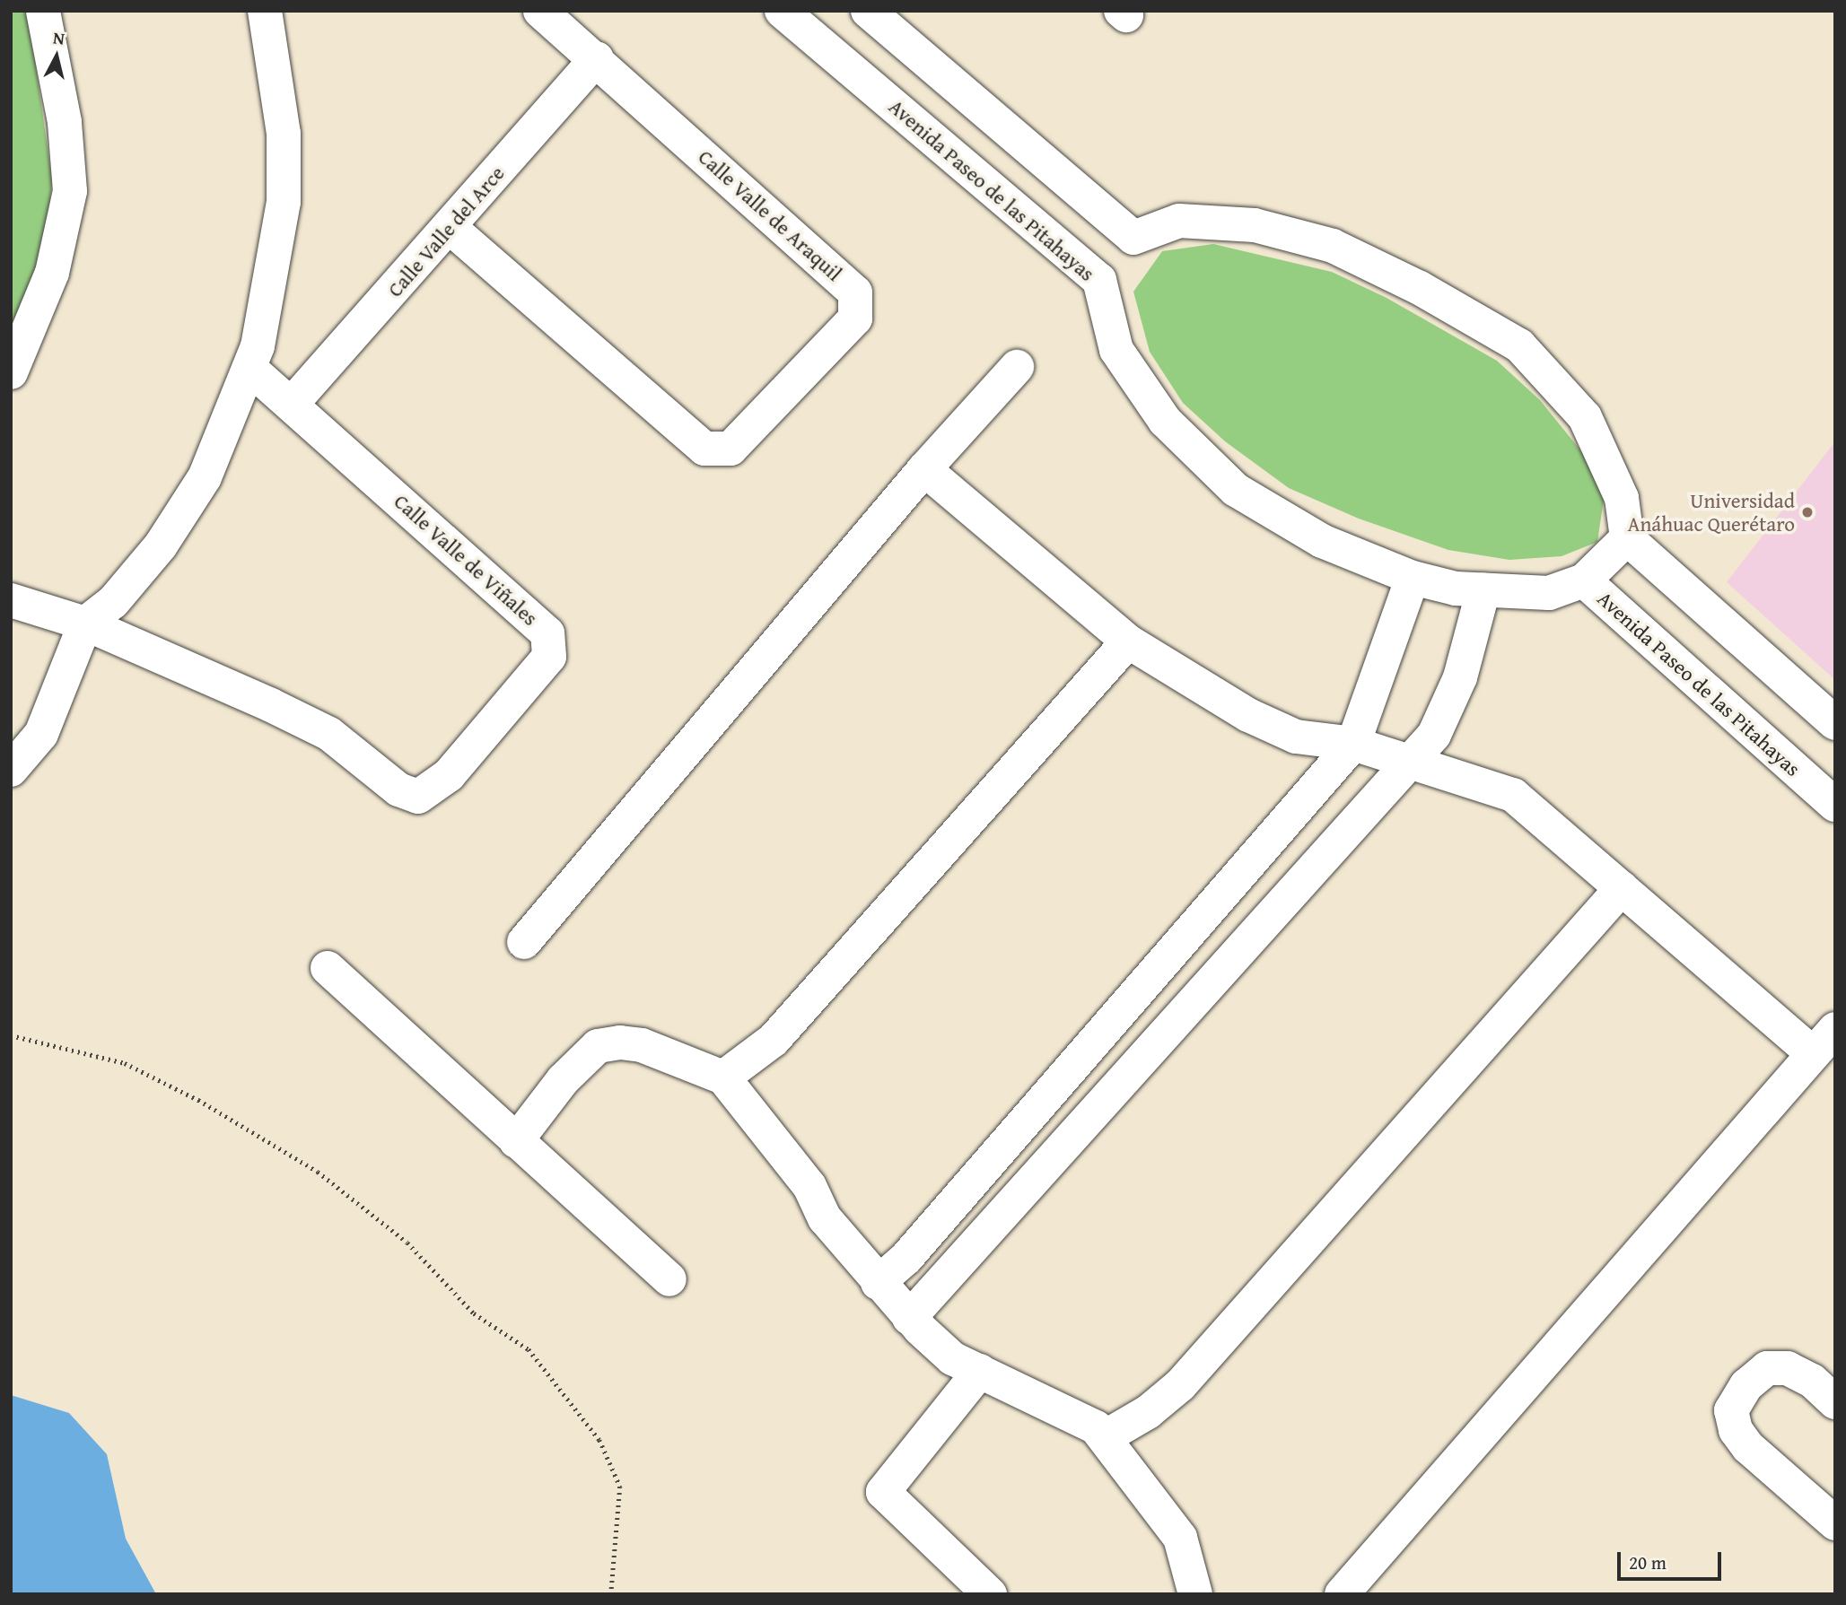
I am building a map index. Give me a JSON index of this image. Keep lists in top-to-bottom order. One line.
{"streets":{"street":["Avenida Paseo de las Pitahayas","Calle Valle de Araquil","Calle Valle del Arce","Calle Valle de Viñales"]},"crossings":[["Calle Valle de Araquil","Calle Valle del Arce"],["Calle Valle del Arce","Calle Valle de Viñales"]],"places":["Universidad Anáhuac Querétaro"],"scale_bar":"20 m","north":"top"}
